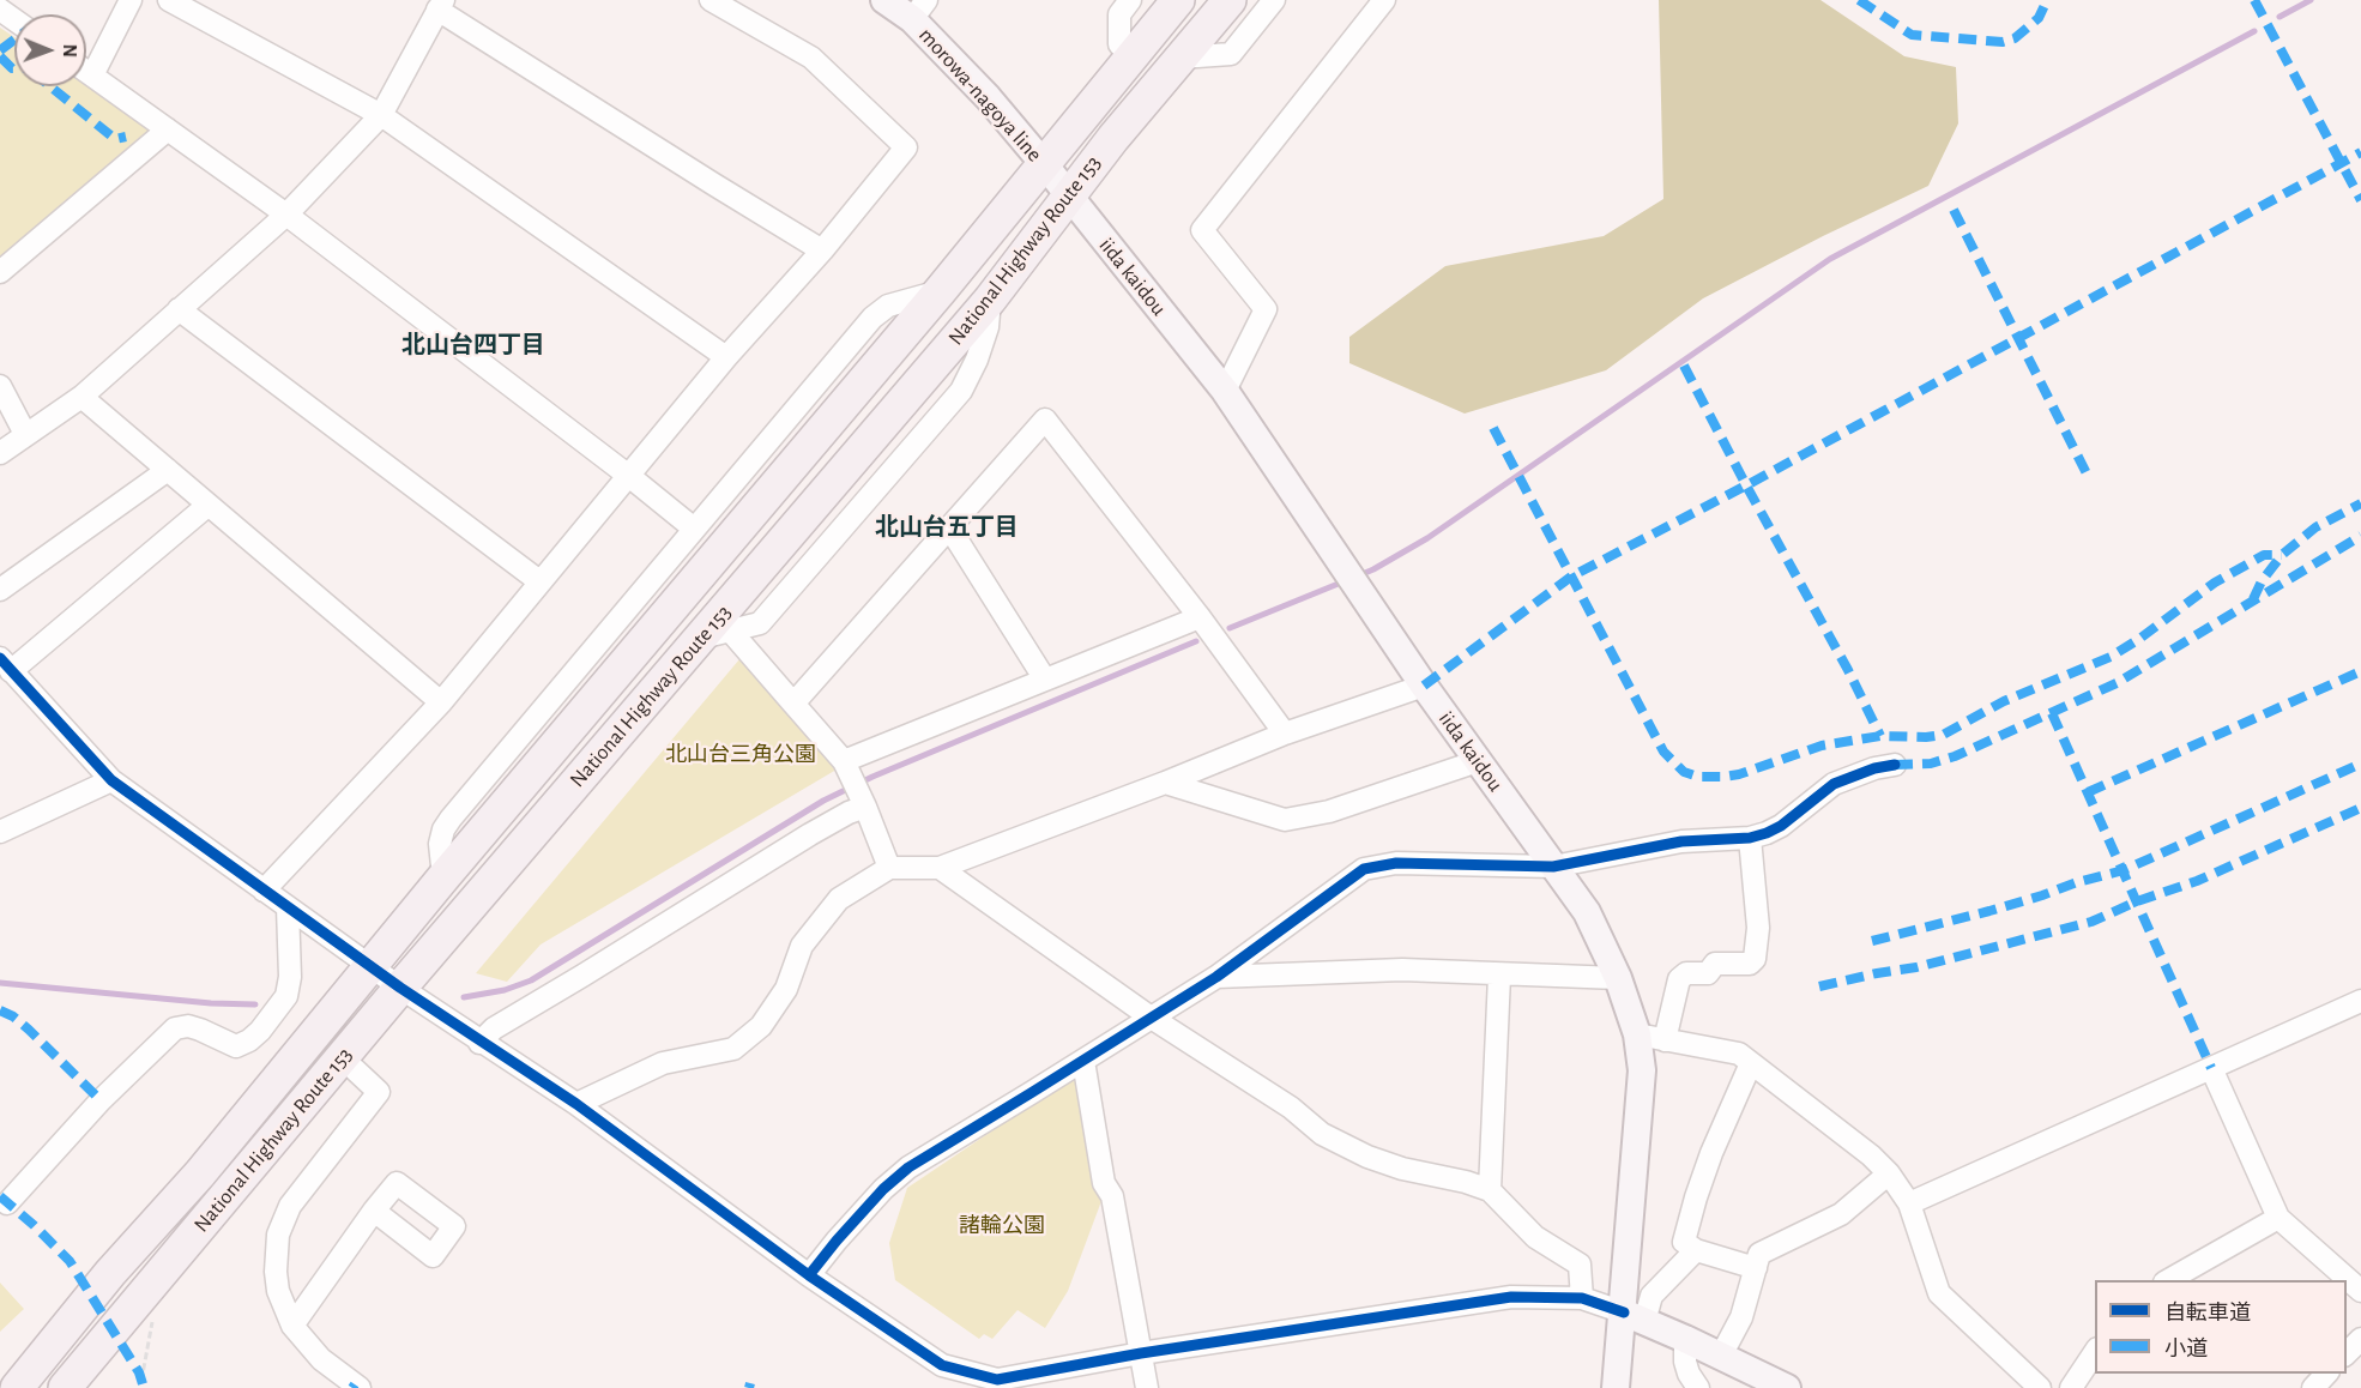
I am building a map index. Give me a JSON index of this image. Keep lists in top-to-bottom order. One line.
{"streets":{"highway":["National Highway Route 153"],"main road":["morowa-nagoya line","iida kaidou"]},"crossings":[["morowa-nagoya line","National Highway Route 153"],["morowa-nagoya line","iida kaidou"],["National Highway Route 153","iida kaidou"]],"districts":["北山台四丁目","北山台五丁目"],"parks":["北山台三角公園","諸輪公園"],"legend":["自転車道","小道"],"north":"right"}
